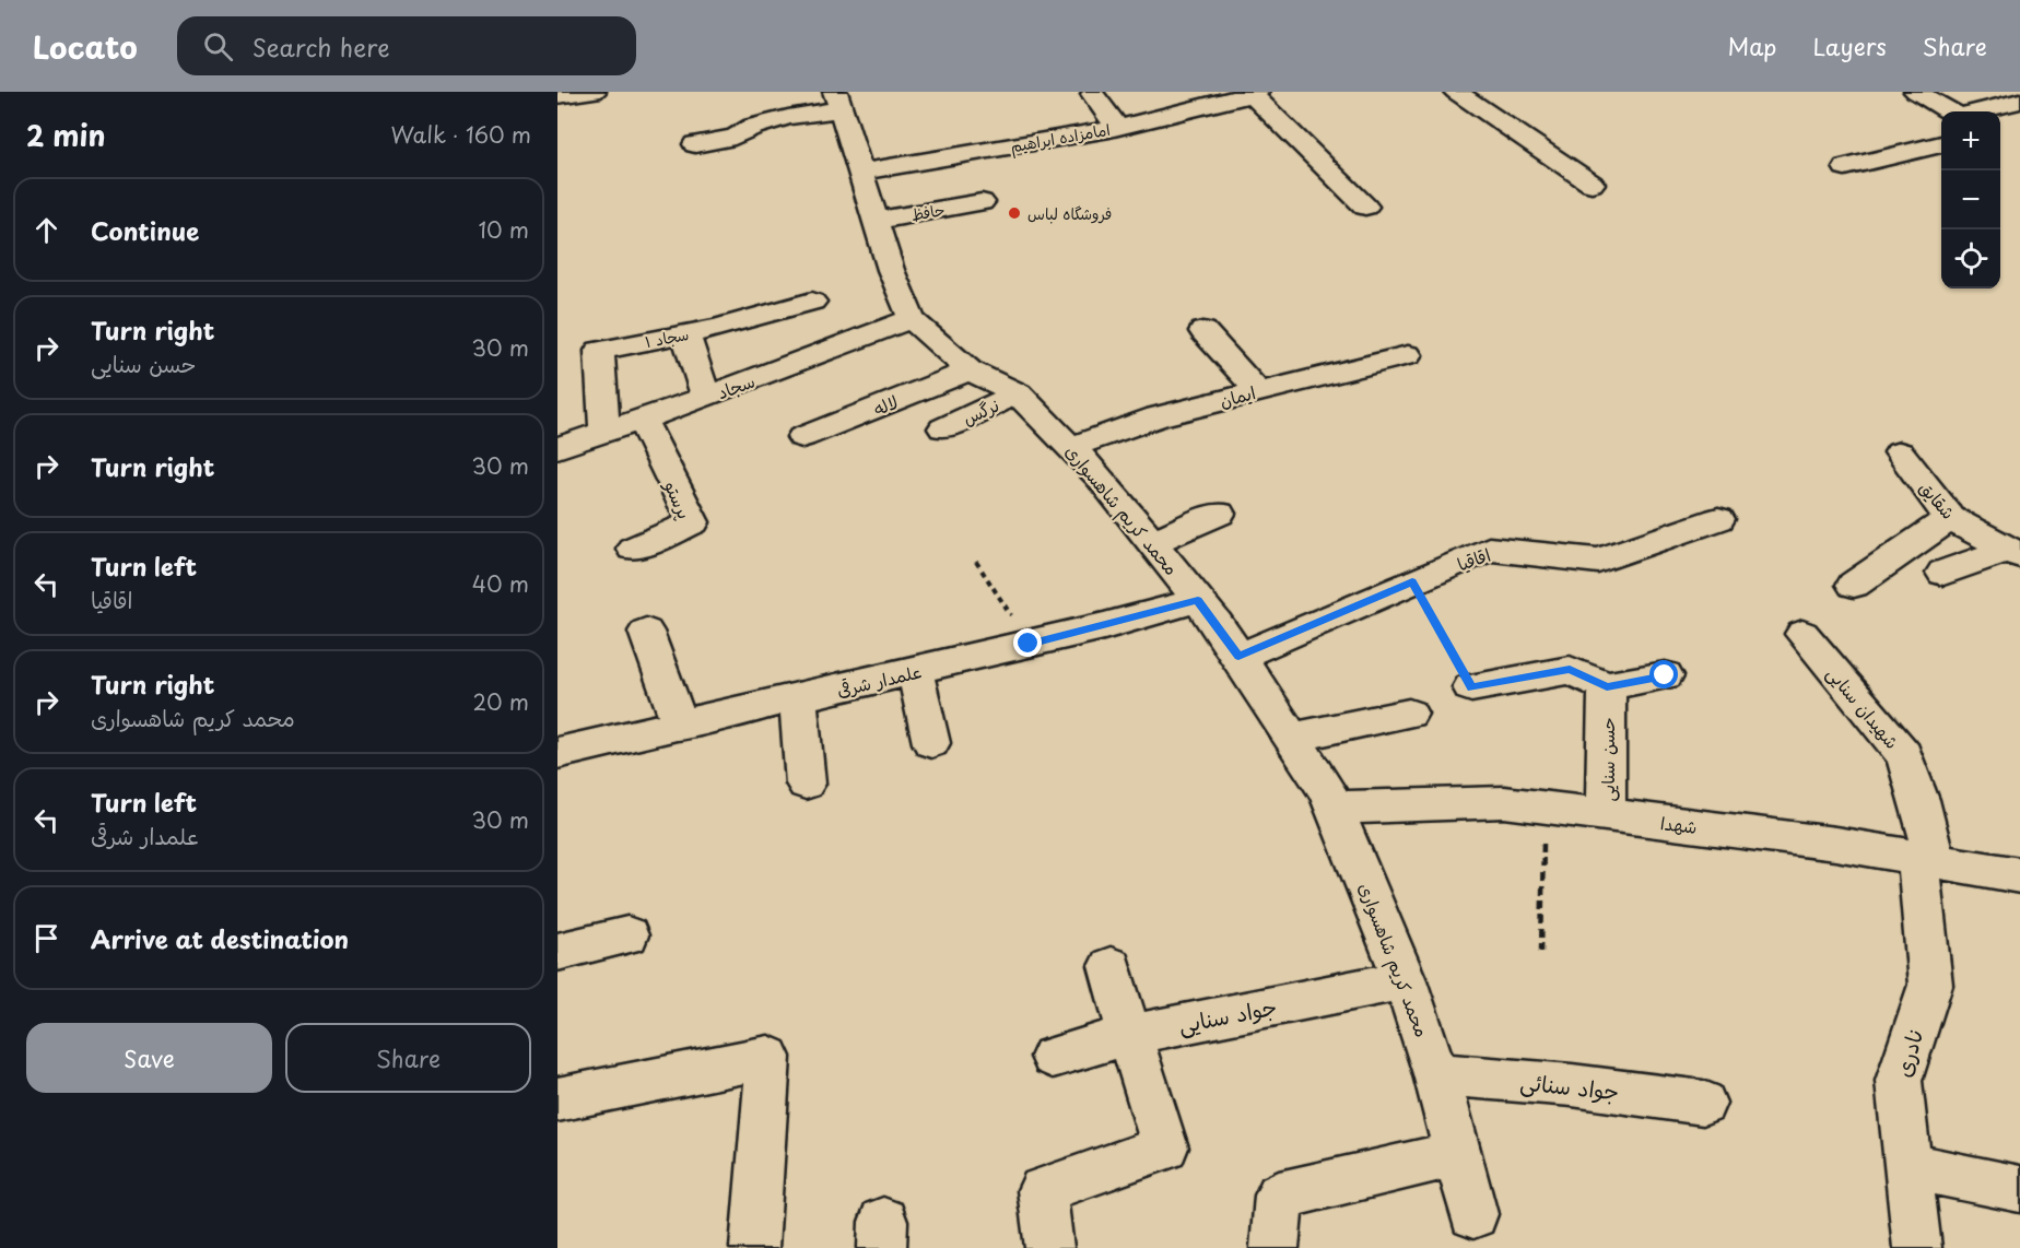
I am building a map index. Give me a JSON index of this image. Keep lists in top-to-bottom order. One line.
{"streets":{"street":["امامزاده ابراهیم","حافظ","سجاد ۱","سجاد","ایمان","لاله","نرگس","پرستو","شقایق","محمد کریم شاهسواری","اقاقیا","علمدار شرقی","شهيدان سنايی","حسن سنايی","شهدا","جواد سنایی","نادری","جواد سنائی"]},"crossings":[["امامزاده ابراهیم","محمد کریم شاهسواری"],["حافظ","محمد کریم شاهسواری"],["سجاد ۱","سجاد"],["سجاد","پرستو"],["سجاد","محمد کریم شاهسواری"],["ایمان","محمد کریم شاهسواری"],["لاله","محمد کریم شاهسواری"],["نرگس","محمد کریم شاهسواری"],["محمد کریم شاهسواری","اقاقیا"],["محمد کریم شاهسواری","علمدار شرقی"],["محمد کریم شاهسواری","شهدا"],["محمد کریم شاهسواری","جواد سنایی"],["محمد کریم شاهسواری","جواد سنائی"],["شهيدان سنايی","شهدا"],["شهيدان سنايی","نادری"],["حسن سنايی","شهدا"],["شهدا","نادری"]],"places":["فروشگاه لباس"],"page":{"header":"Locato","search":"Search here","nav":["Map","Layers","Share"],"heading":["2 min","Walk · 160 m"],"map_buttons":["+","−"],"list":[["Continue","10 m"],["Turn right","حسن سنايی","30 m"],["Turn right","30 m"],["Turn left","اقاقیا","40 m"],["Turn right","محمد کریم شاهسواری","20 m"],["Turn left","علمدار شرقی","30 m"],"Arrive at destination"],"buttons":["Save","Share"]}}
